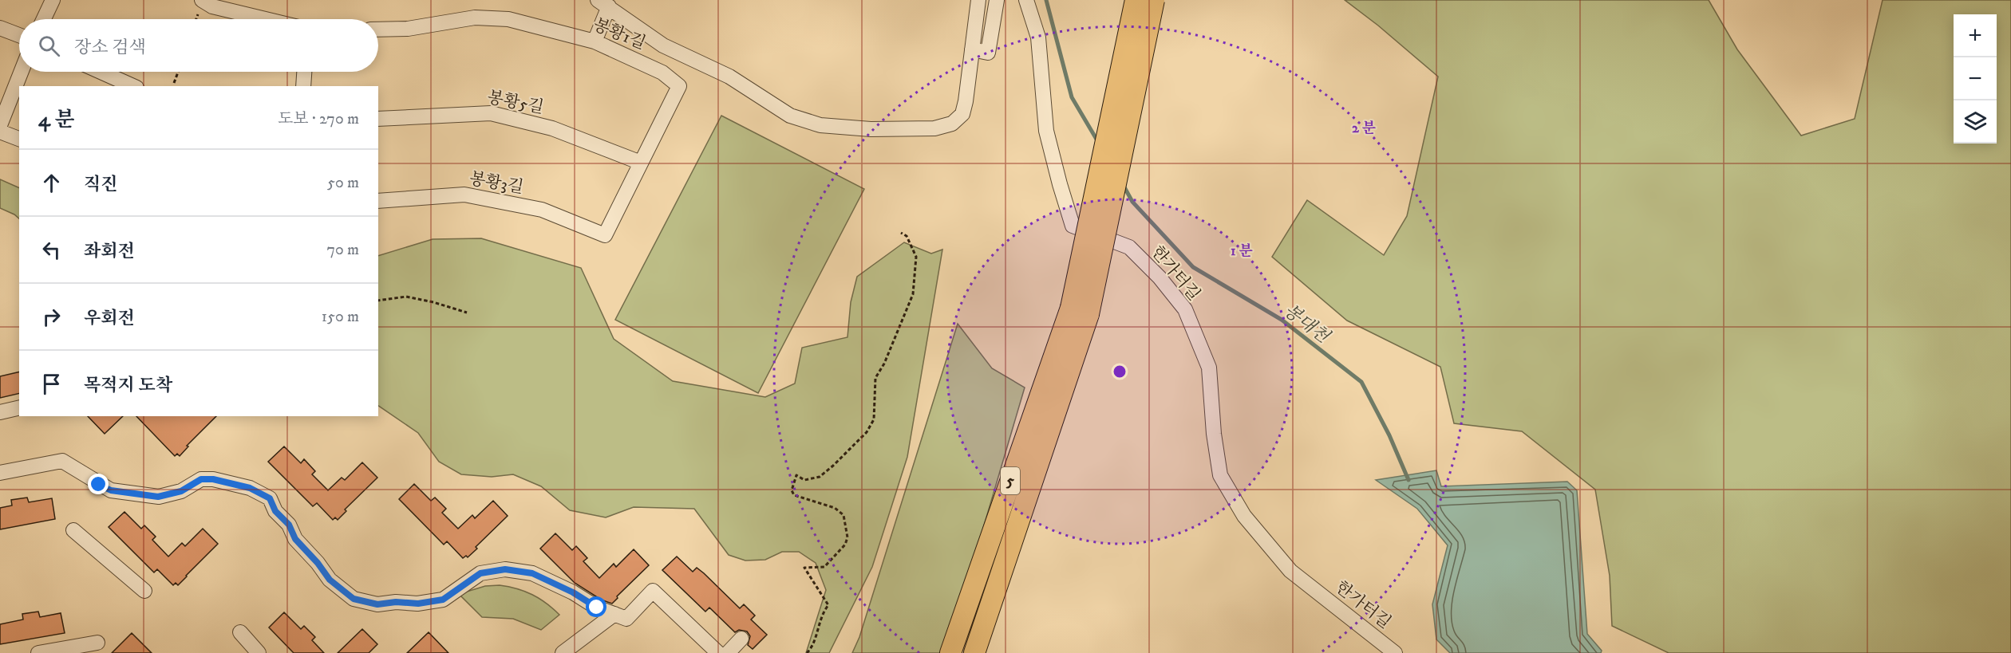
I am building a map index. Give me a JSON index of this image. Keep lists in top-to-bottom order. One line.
{"streets":{"highway":["5"],"street":["봉황1길","봉황5길","봉황3길","한가터길"]},"crossings":[["봉황1길","봉황5길"],["봉황1길","봉황3길"],["봉황5길","봉황3길"]],"water":["봉대천"],"page":{"map_buttons":["+","−"],"search":"장소 검색","heading":["4 분","도보 · 270 m"],"list":[["직진","50 m"],["좌회전","70 m"],["우회전","150 m"],"목적지 도착"]},"rings":["2 분","1 분"]}
